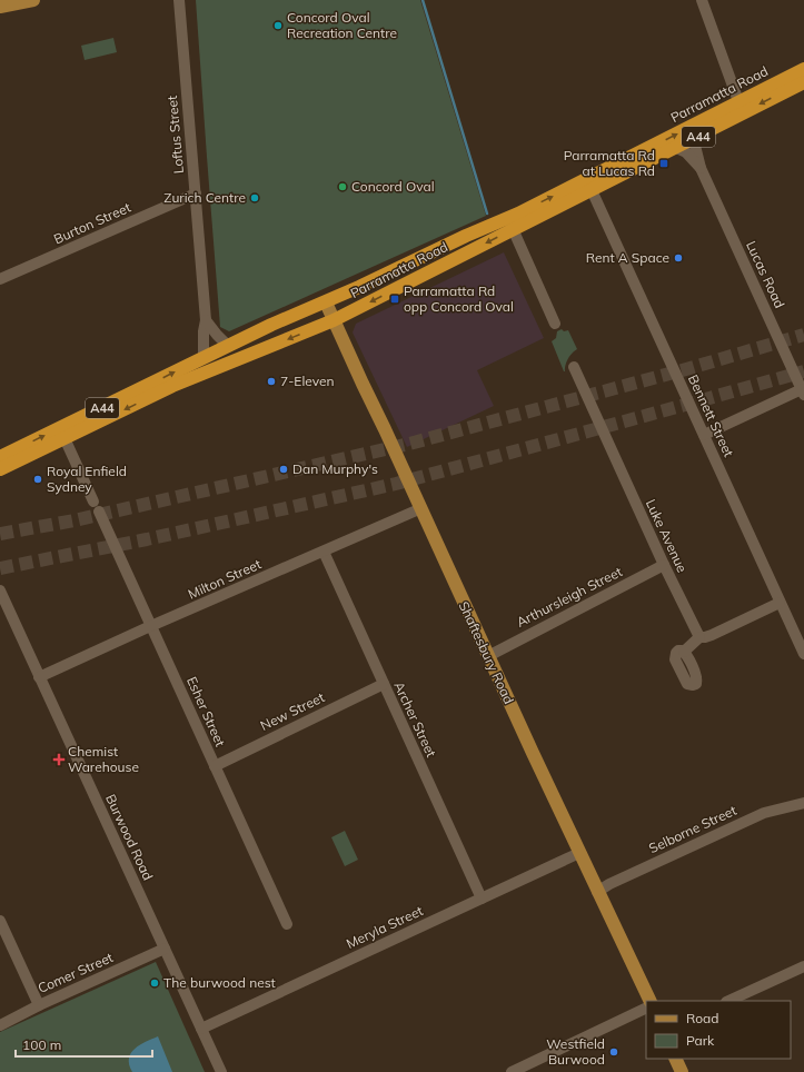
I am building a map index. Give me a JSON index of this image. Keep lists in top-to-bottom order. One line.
{"streets":{"highway":["Parramatta Road","A44"],"main road":["Shaftesbury Road"],"street":["Loftus Street","Burton Street","Lucas Road","Bennett Street","Luke Avenue","Milton Street","Arthursleigh Street","Esher Street","New Street","Archer Street","Selborne Street","Burwood Road","Meryla Street","Comer Street"]},"crossings":[["Parramatta Road","Loftus Street"],["Parramatta Road","Lucas Road"],["Parramatta Road","Bennett Street"],["Parramatta Road","Shaftesbury Road"],["Loftus Street","Burton Street"],["Luke Avenue","Arthursleigh Street"],["Milton Street","Shaftesbury Road"],["Milton Street","Esher Street"],["Milton Street","Archer Street"],["Milton Street","Burwood Road"],["Arthursleigh Street","Shaftesbury Road"],["Shaftesbury Road","Selborne Street"],["Shaftesbury Road","Meryla Street"],["Esher Street","New Street"],["New Street","Archer Street"],["Archer Street","Meryla Street"],["Burwood Road","Meryla Street"],["Burwood Road","Comer Street"]],"places":{"other":["Concord Oval Recreation Centre","Concord Oval","Zurich Centre","Rent A Space","7-Eleven","Dan Murphy's","Royal Enfield Sydney","The burwood nest","Westfield Burwood"],"transit":["Parramatta Rd at Lucas Rd","Parramatta Rd opp Concord Oval"],"health":["Chemist Warehouse"]},"legend":["Road","Park"],"scale_bar":"100 m"}
